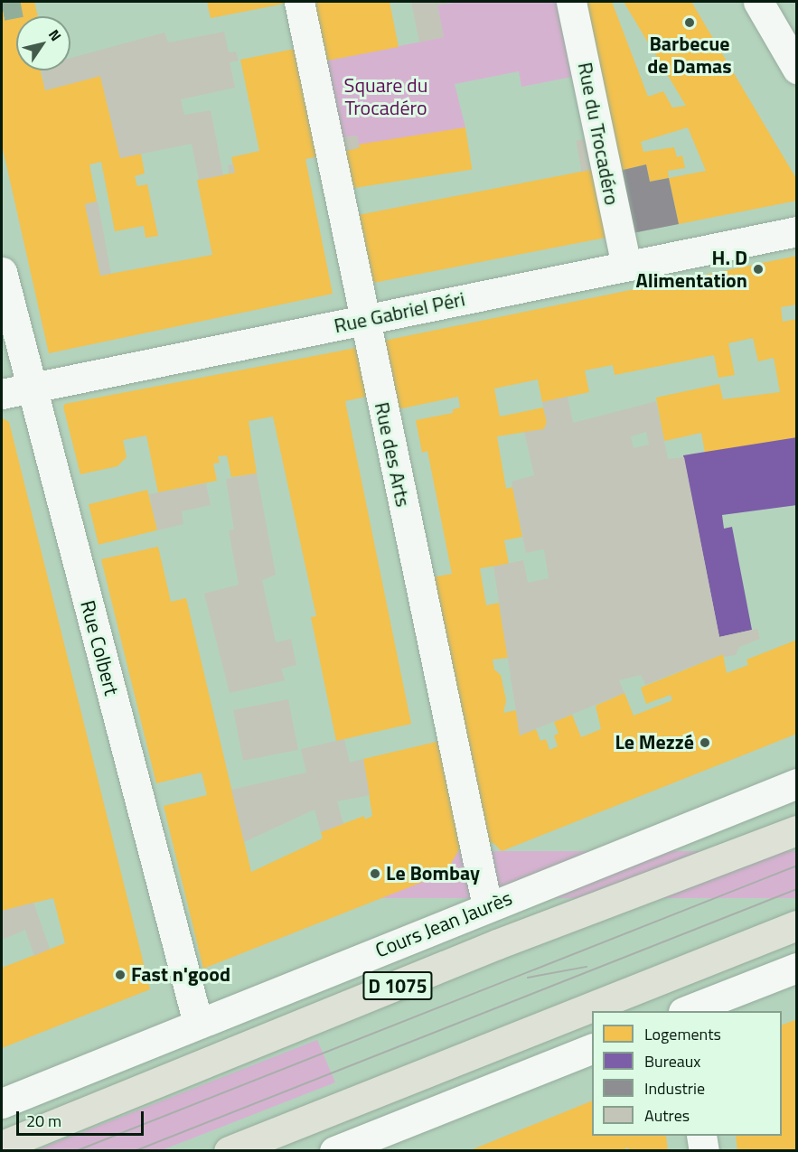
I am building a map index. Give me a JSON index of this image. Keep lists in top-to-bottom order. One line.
{"streets":{"main road":["Cours Jean Jaurès","D 1075"],"street":["Rue du Trocadéro","Rue Gabriel Péri","Rue des Arts","Rue Colbert"]},"crossings":[["Rue du Trocadéro","Rue Gabriel Péri"],["Rue Gabriel Péri","Rue des Arts"],["Rue Gabriel Péri","Rue Colbert"],["Rue des Arts","Cours Jean Jaurès"],["Rue Colbert","Cours Jean Jaurès"]],"parks":["Square du Trocadéro"],"places":["Barbecue de Damas","H. D Alimentation","Le Mezzé","Le Bombay","Fast n'good"],"legend":["Logements","Bureaux","Industrie","Autres"],"scale_bar":"20 m","north":"top right"}
